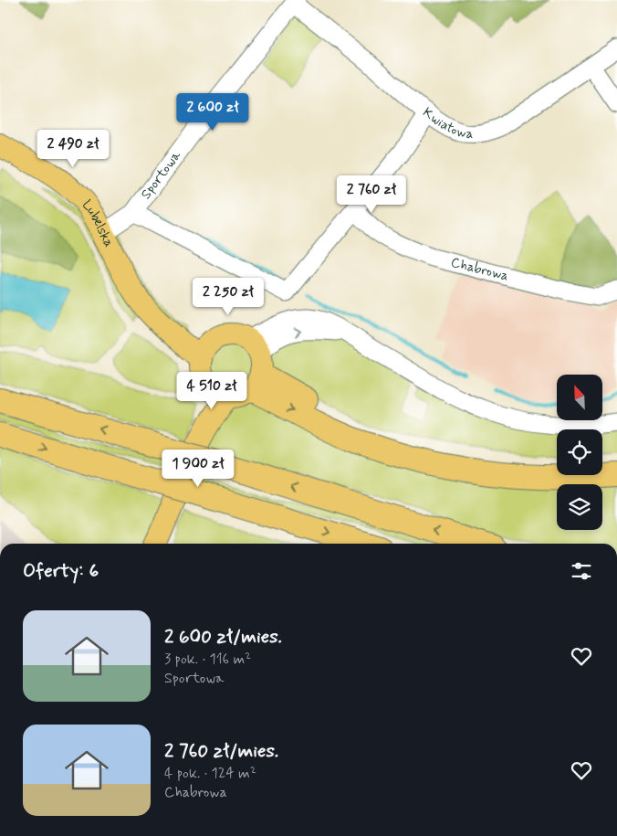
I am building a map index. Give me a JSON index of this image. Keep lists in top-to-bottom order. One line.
{"streets":{"main road":["Lubelska"],"street":["Kwiatowa","Sportowa","Chabrowa"]},"crossings":[["Kwiatowa","Sportowa"],["Sportowa","Lubelska"]],"north":"top left","page":{"price":["2 600 zł","2 490 zł","2 760 zł","2 250 zł","4 510 zł","1 900 zł"],"heading":"Oferty: 6","list":[{"name":"2 600 zł/mies.","note":"3 pok. · 116 m² · Sportowa"},{"name":"2 760 zł/mies.","note":"4 pok. · 124 m² · Chabrowa"}]}}
